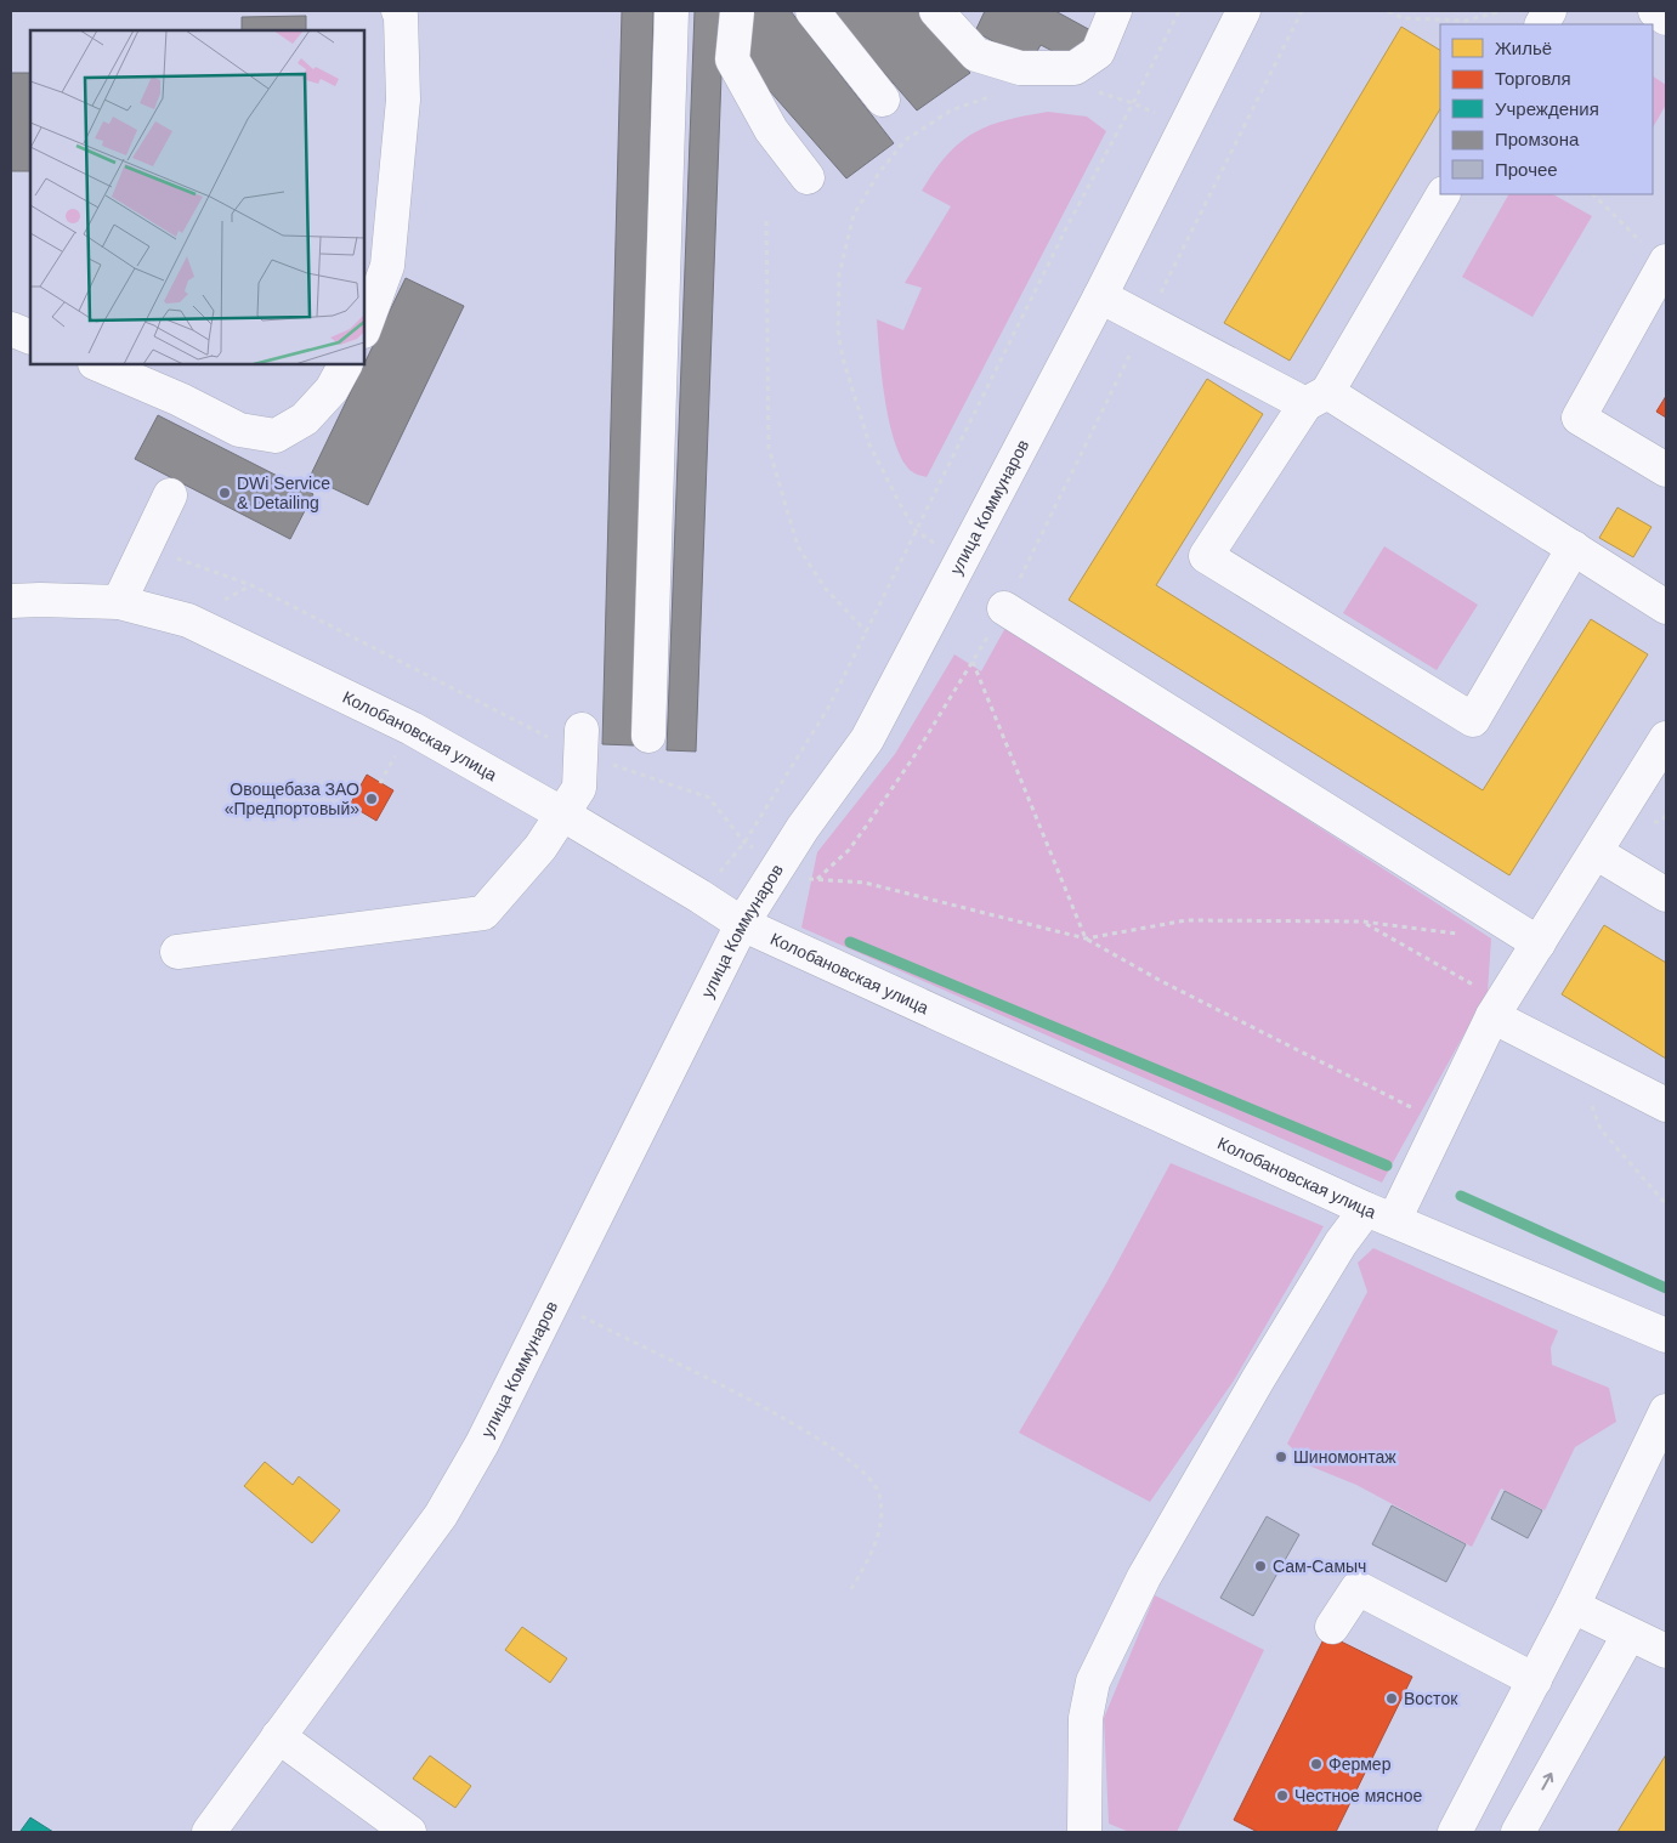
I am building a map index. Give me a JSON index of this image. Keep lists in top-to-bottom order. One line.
{"streets":{"street":["улица Коммунаров","Колобановская улица"]},"crossings":[["улица Коммунаров","Колобановская улица"]],"places":["DWi Service & Detailing","Овощебаза ЗАО «Предпортовый»","Шиномонтаж","Сам-Самыч","Восток","Фермер","Честное мясное"],"legend":["Жильё","Торговля","Учреждения","Промзона","Прочее"]}
